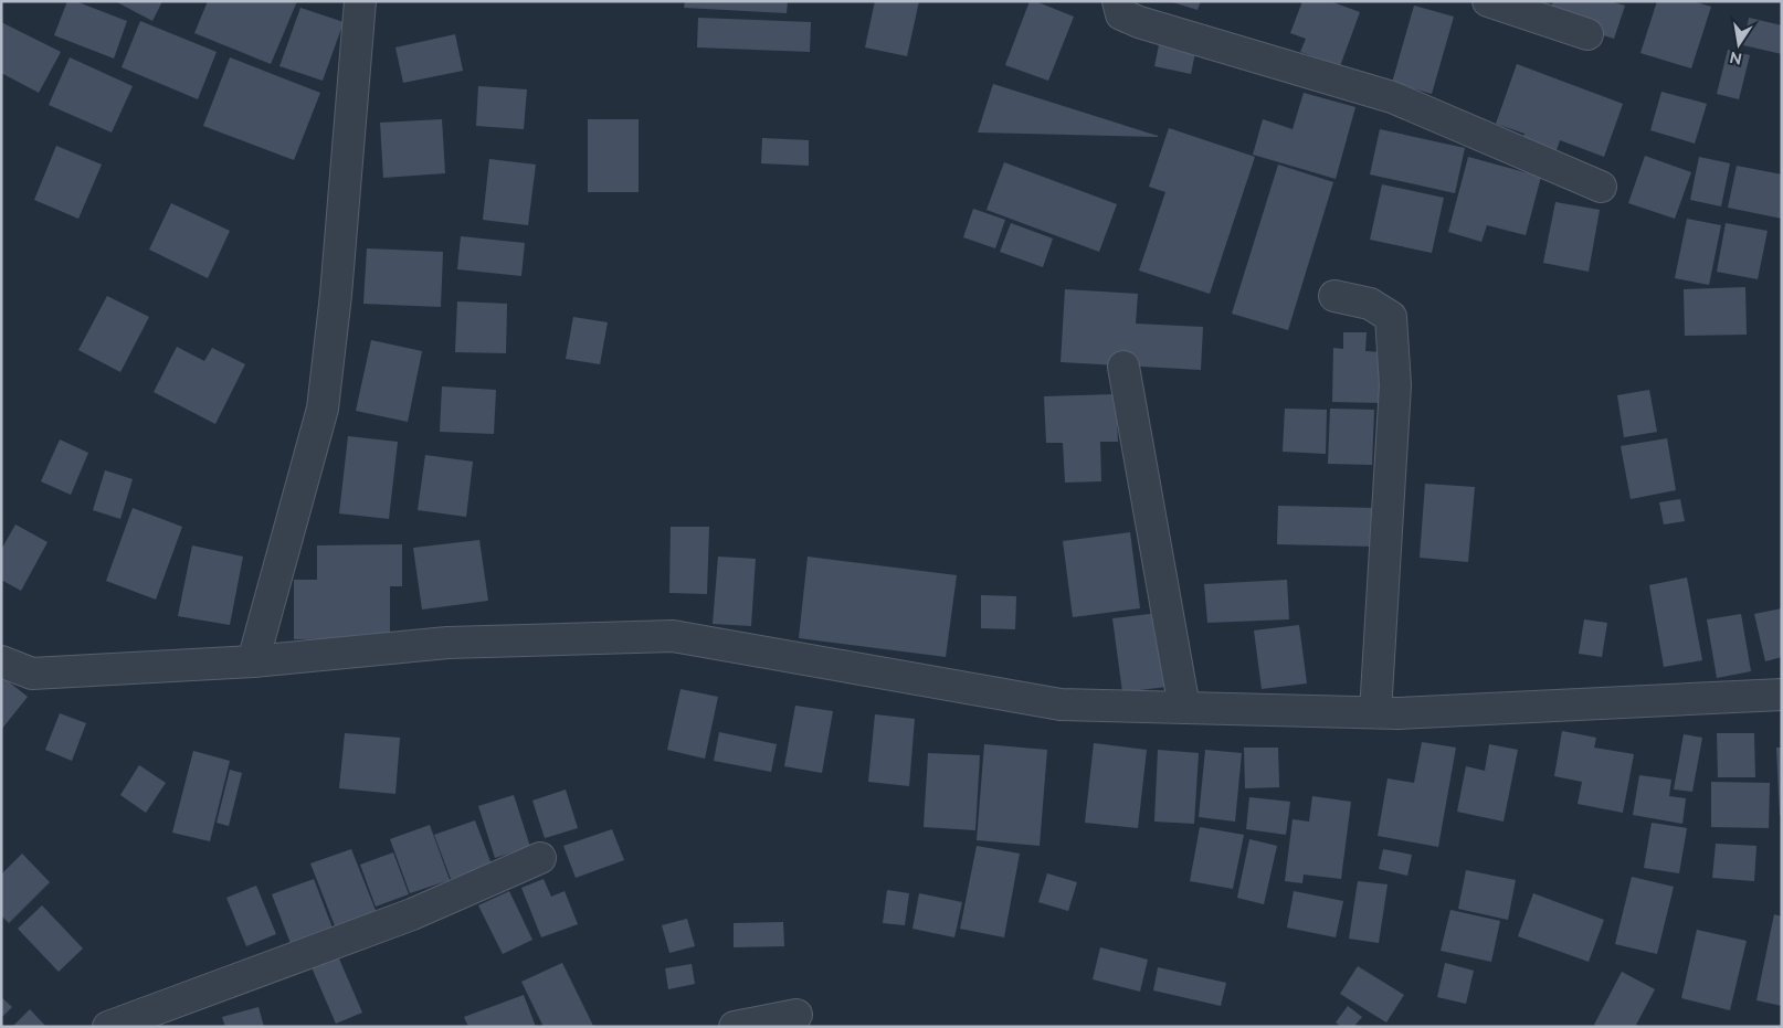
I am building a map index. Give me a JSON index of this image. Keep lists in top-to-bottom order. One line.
{"north":"bottom"}
